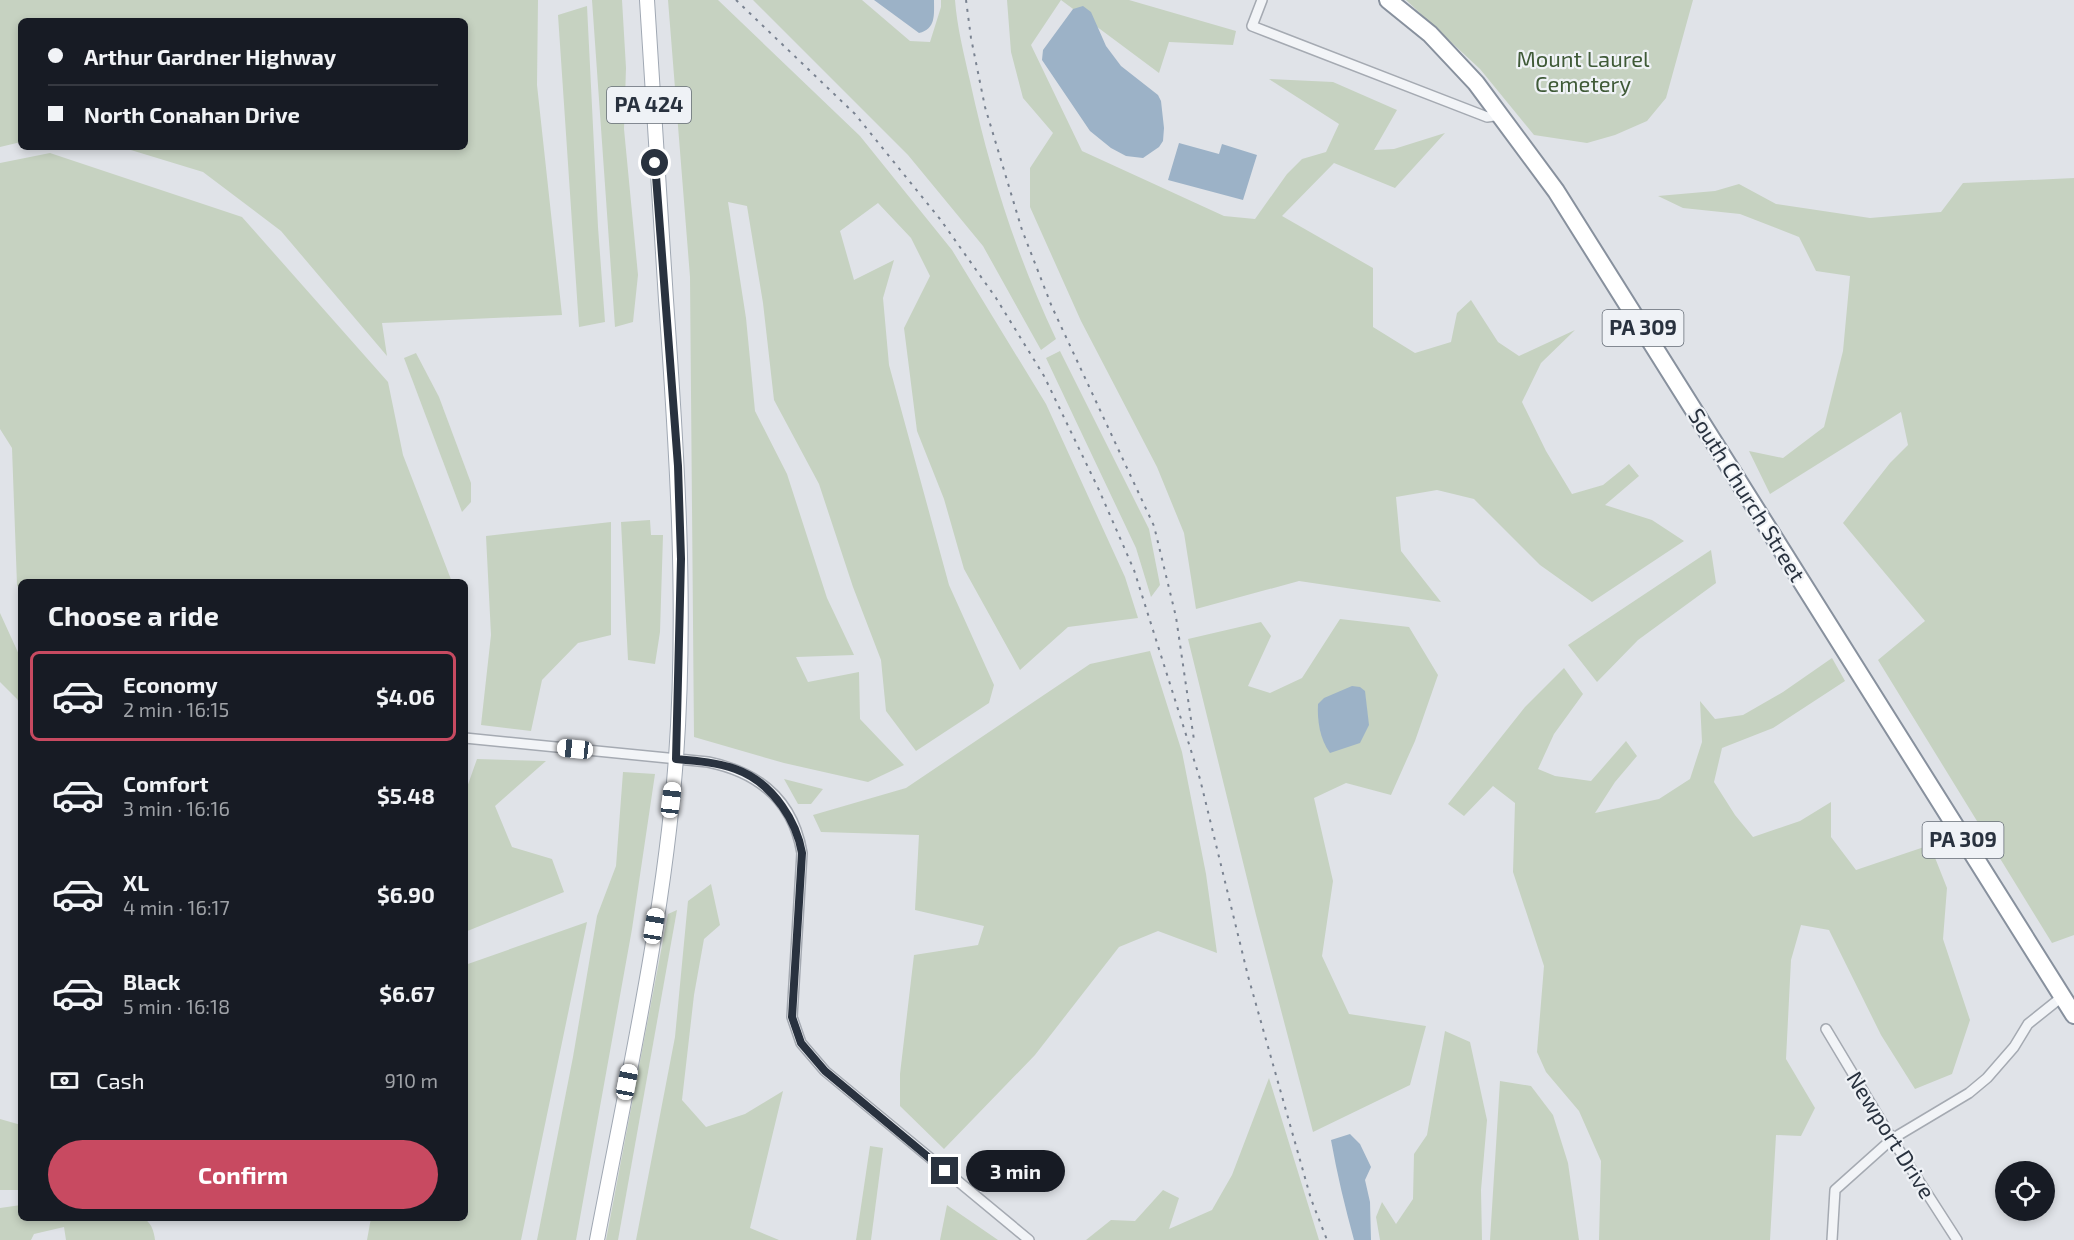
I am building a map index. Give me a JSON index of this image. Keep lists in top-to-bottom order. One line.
{"streets":{"highway":["PA 309","South Church Street"],"main road":["PA 424"],"street":["Newport Drive"]},"parks":["Mount Laurel Cemetery"],"page":{"banner":["Arthur Gardner Highway","North Conahan Drive"],"heading":"Choose a ride","list":[{"name":"Economy","note":"2 min · 16:15","value":"$4.06"},{"name":"Comfort","note":"3 min · 16:16","value":"$5.48"},{"name":"XL","note":"4 min · 16:17","value":"$6.90"},{"name":"Black","note":"5 min · 16:18","value":"$6.67"}],"pay":["Cash","910 m"],"buttons":"Confirm","bubble":"3 min"}}
